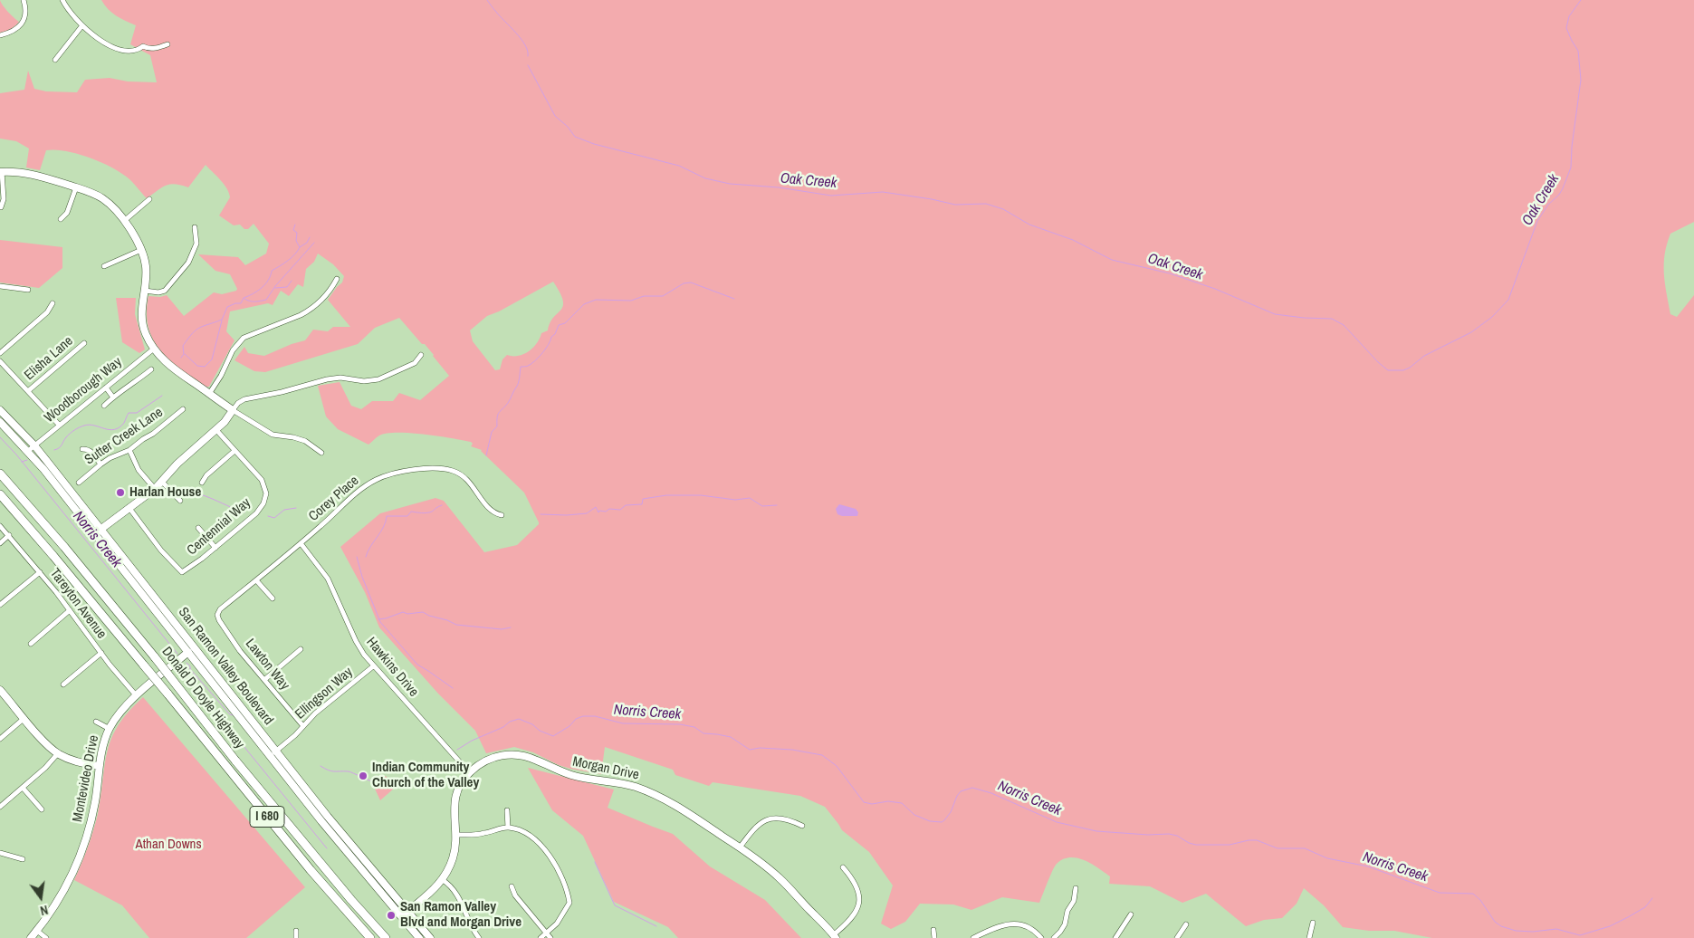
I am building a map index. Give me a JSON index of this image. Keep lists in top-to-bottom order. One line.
{"streets":{"highway":["Donald D Doyle Highway","I 680"],"street":["Elisha Lane","Woodborough Way","Sutter Creek Lane","Corey Place","Centennial Way","Tareyton Avenue","Lawton Way","San Ramon Valley Boulevard","Hawkins Drive","Ellingson Way","Morgan Drive","Montevideo Drive"]},"crossings":[["Woodborough Way","San Ramon Valley Boulevard"],["Corey Place","Lawton Way"],["Corey Place","Hawkins Drive"],["Tareyton Avenue","Montevideo Drive"],["Lawton Way","Ellingson Way"],["San Ramon Valley Boulevard","Ellingson Way"],["San Ramon Valley Boulevard","Morgan Drive"],["San Ramon Valley Boulevard","Montevideo Drive"],["Hawkins Drive","Ellingson Way"],["Hawkins Drive","Morgan Drive"]],"water":["Oak Creek","Norris Creek"],"parks":["Athan Downs"],"places":["Harlan House","Indian Community Church of the Valley","San Ramon Valley Blvd and Morgan Drive"],"north":"bottom"}
